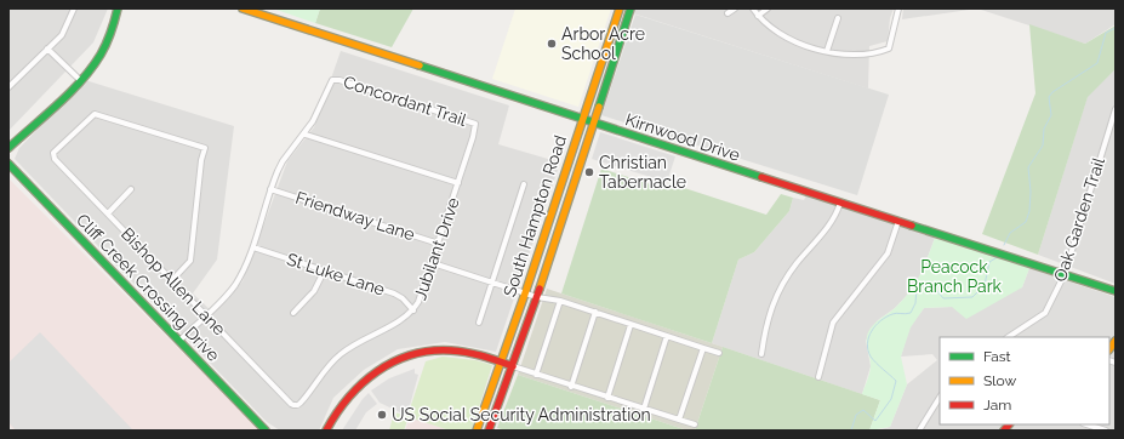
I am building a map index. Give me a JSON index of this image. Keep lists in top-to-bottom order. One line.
{"streets":{"street":["Concordant Trail","Kirnwood Drive","Friendway Lane","South Hampton Road","Oak Garden Trail","Jubilant Drive","St Luke Lane","Bishop Allen Lane","Cliff Creek Crossing Drive"]},"crossings":[["Concordant Trail","Jubilant Drive"],["Kirnwood Drive","South Hampton Road"],["Kirnwood Drive","Oak Garden Trail"],["Friendway Lane","Jubilant Drive"],["Jubilant Drive","St Luke Lane"],["Jubilant Drive","Bishop Allen Lane"]],"parks":["Peacock Branch Park"],"places":["Arbor Acre School","Christian Tabernacle","US Social Security Administration"],"legend":["Fast","Slow","Jam"]}
